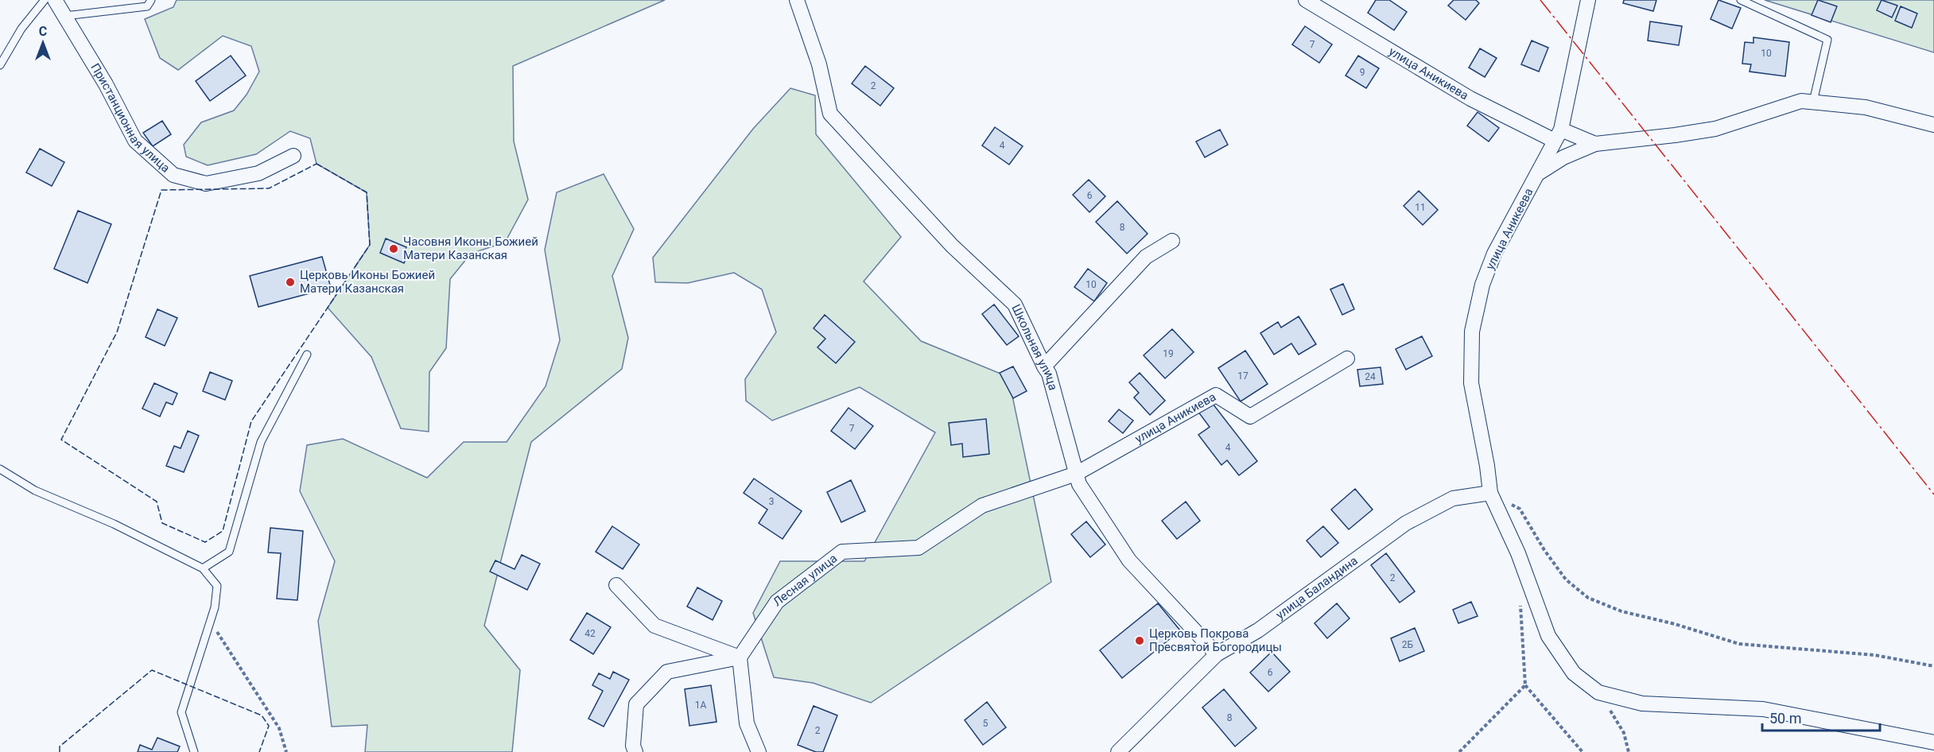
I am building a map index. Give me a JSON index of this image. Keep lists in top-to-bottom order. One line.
{"streets":{"street":["улица Аникиева","Пристанционная улица","улица Аникеева","Школьная улица","Лесная улица","улица Баландина"]},"crossings":[["улица Аникиева","улица Аникеева"],["улица Аникиева","Школьная улица"],["улица Аникиева","Лесная улица"],["улица Аникеева","улица Баландина"],["Школьная улица","Лесная улица"],["Школьная улица","улица Баландина"]],"places":["Часовня Иконы Божией Матери Казанская","Церковь Иконы Божией Матери Казанская","Церковь Покрова Пресвятой Богородицы"],"house_numbers":["7","10","9","2","4","6","11","8","10","19","17","24","7","4","3","2","42","2Б","6","1А","8","5","2"],"scale_bar":"50 m","north":"top"}
